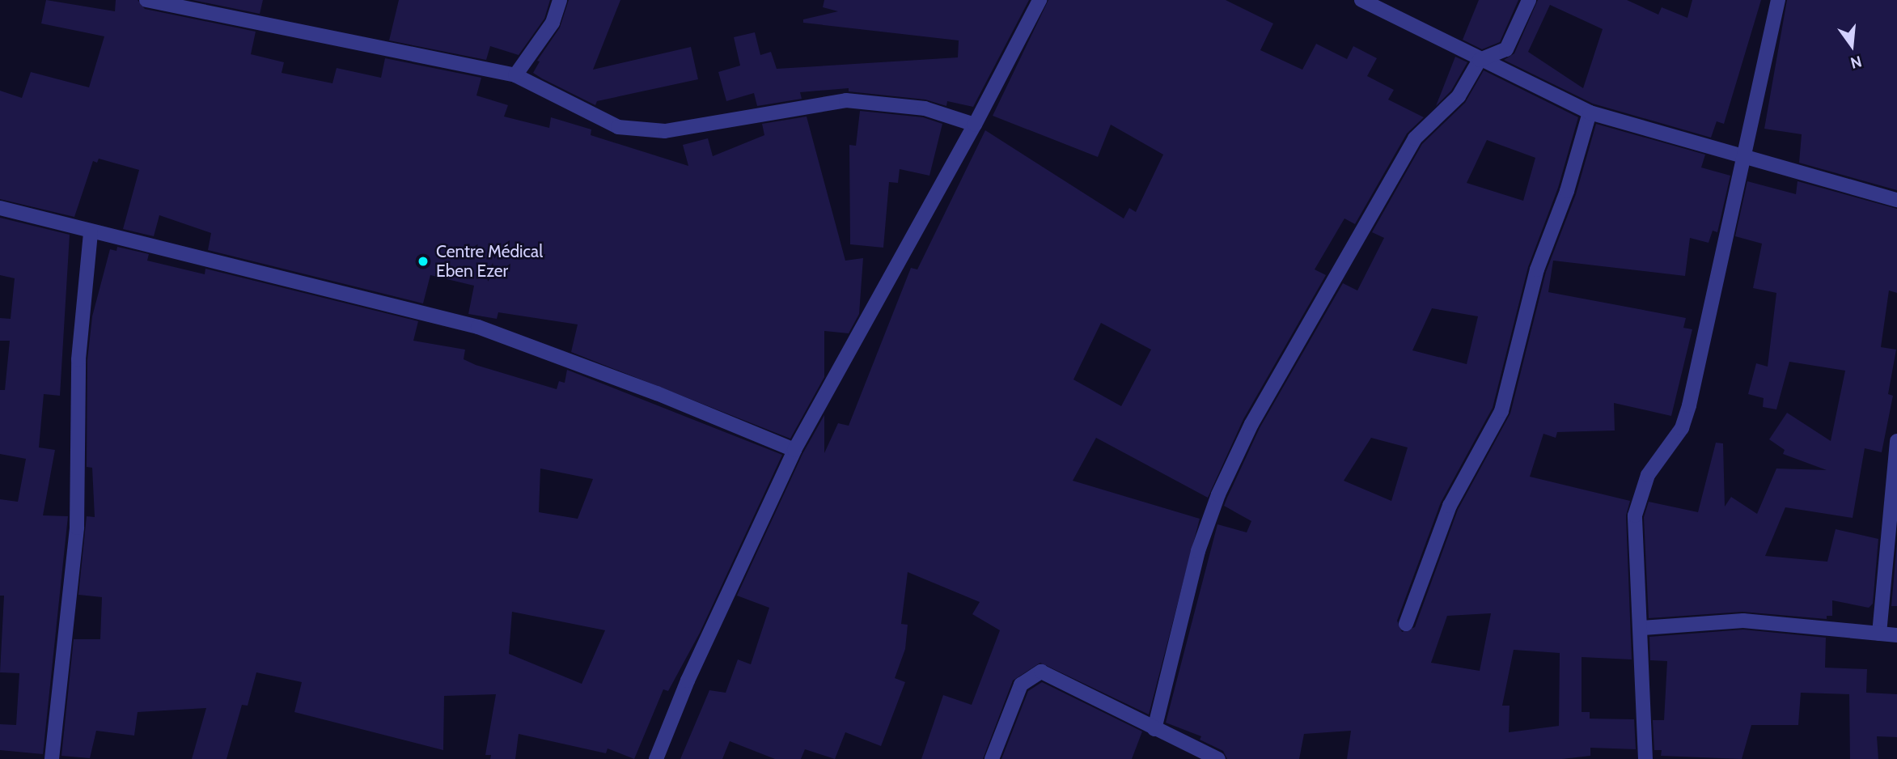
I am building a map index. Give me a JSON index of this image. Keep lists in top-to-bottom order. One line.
{"places":["Centre Médical Eben Ezer"],"north":"bottom"}
